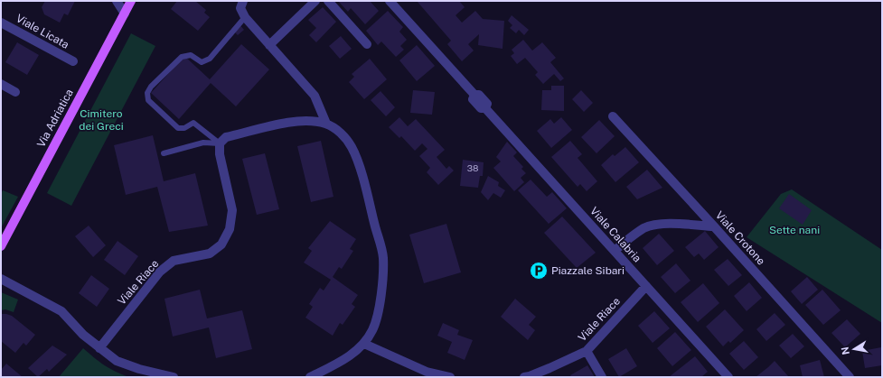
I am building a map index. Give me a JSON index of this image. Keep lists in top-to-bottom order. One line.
{"streets":{"main road":["Via Adriatica"],"street":["Viale Licata","Viale Calabria","Viale Crotone","Viale Riace"]},"crossings":[["Viale Calabria","Viale Riace"]],"parks":["Cimitero dei Greci","Sette nani"],"places":{"parking":["Piazzale Sibari"]},"house_numbers":["38"],"north":"left"}
